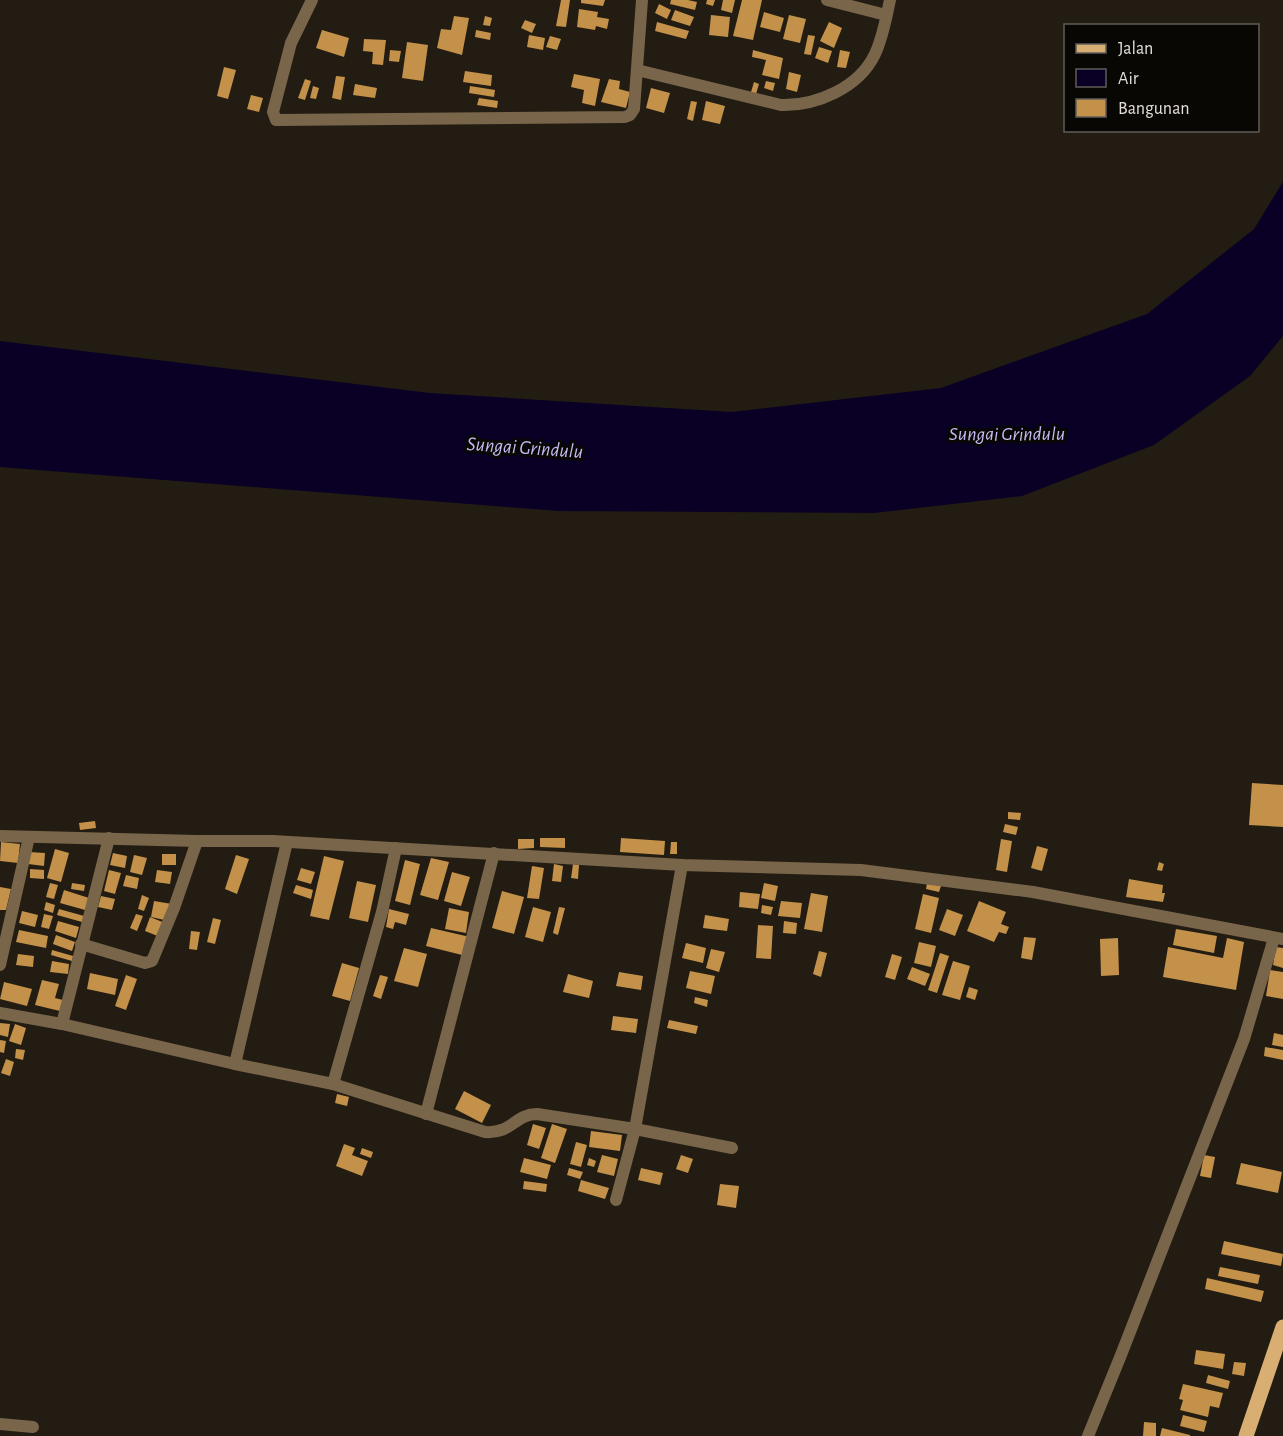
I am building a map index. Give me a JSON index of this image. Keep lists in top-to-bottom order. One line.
{"water":["Sungai Grindulu"],"legend":["Jalan","Air","Bangunan"]}
